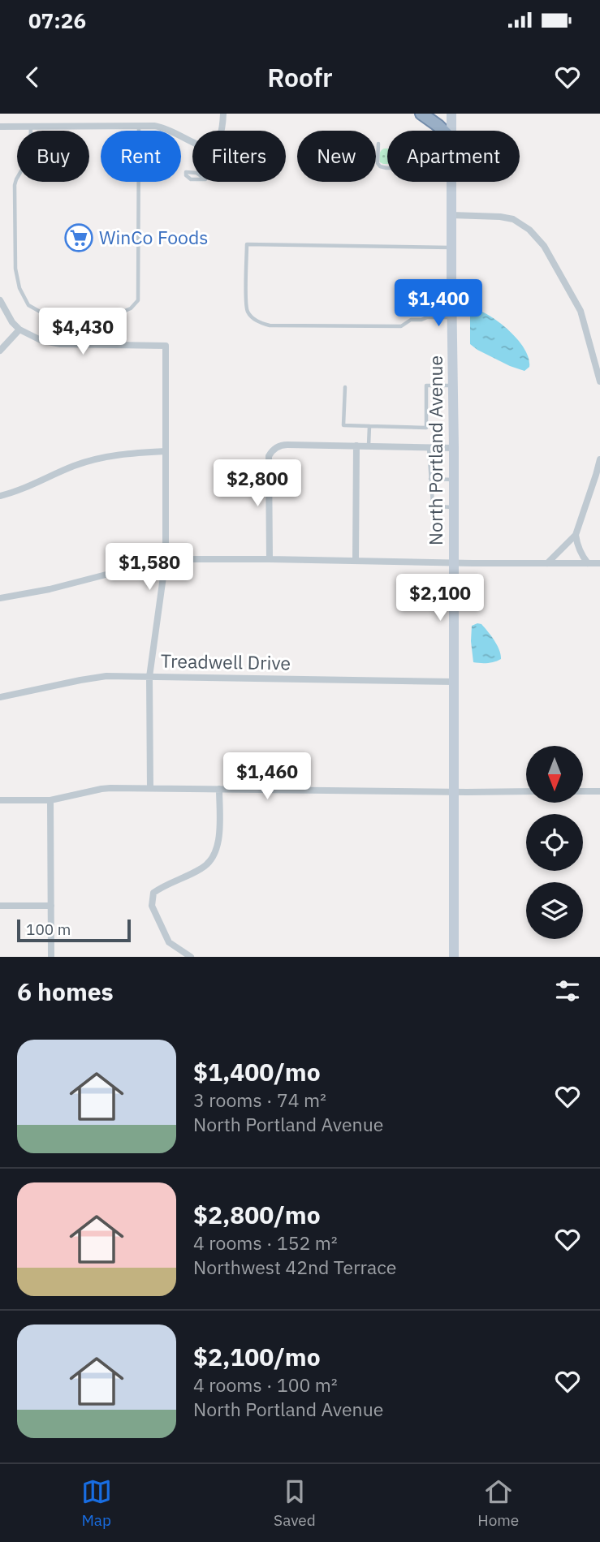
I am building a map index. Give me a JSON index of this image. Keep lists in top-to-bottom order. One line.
{"streets":{"main road":["North Portland Avenue"],"street":["Treadwell Drive"]},"crossings":[["North Portland Avenue","Treadwell Drive"]],"places":{"supermarket":["WinCo Foods"]},"scale_bar":"100 m","north":"bottom","page":{"status":"07:26","header":"Roofr","chip":["Buy","Rent","Filters","New","Apartment"],"price":["$1,400","$4,430","$2,800","$1,580","$2,100","$1,460"],"scale":"100 m","heading":"6 homes","list":[{"name":"$1,400/mo","note":"3 rooms · 74 m² · North Portland Avenue"},{"name":"$2,800/mo","note":"4 rooms · 152 m² · Northwest 42nd Terrace"},{"name":"$2,100/mo","note":"4 rooms · 100 m² · North Portland Avenue"}],"tabs":["Map","Saved","Home"]}}
